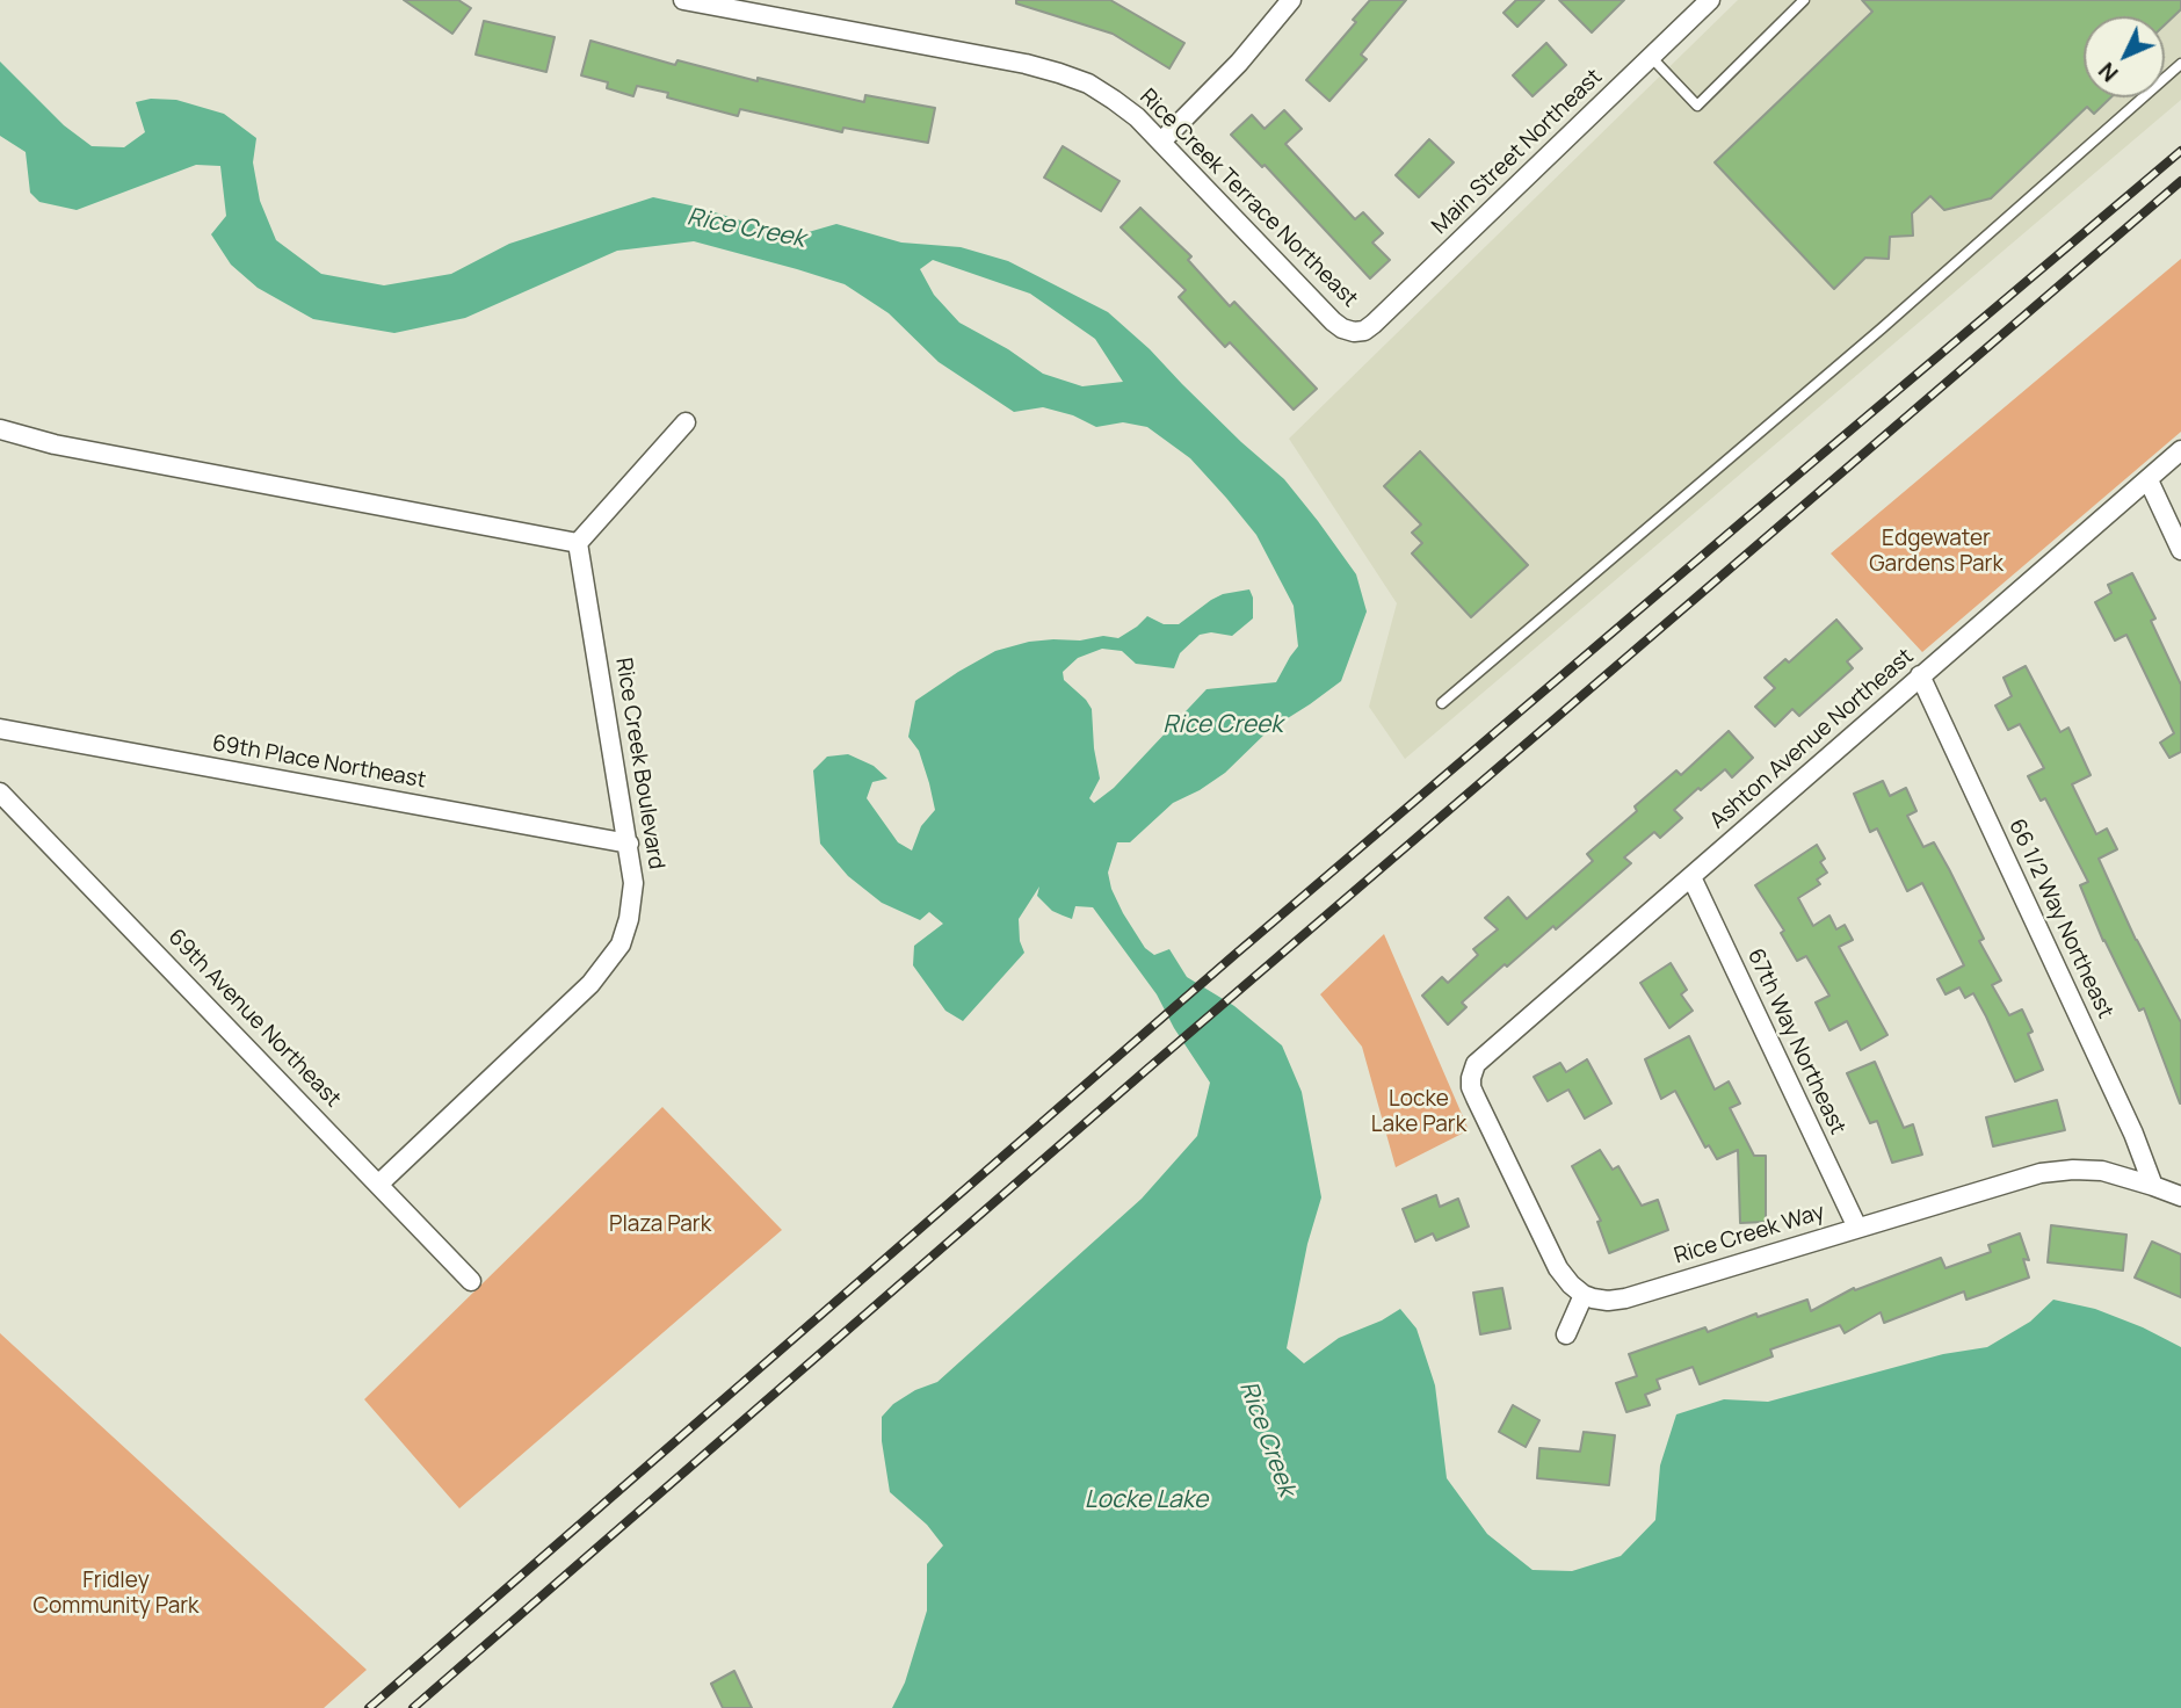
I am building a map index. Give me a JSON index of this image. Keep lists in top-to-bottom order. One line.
{"streets":{"street":["Main Street Northeast","Rice Creek Terrace Northeast","Ashton Avenue Northeast","69th Place Northeast","Rice Creek Boulevard","66 1/2 Way Northeast","69th Avenue Northeast","67th Way Northeast","Rice Creek Way"]},"crossings":[["Main Street Northeast","Rice Creek Terrace Northeast"],["Ashton Avenue Northeast","66 1/2 Way Northeast"],["Ashton Avenue Northeast","67th Way Northeast"],["Ashton Avenue Northeast","Rice Creek Way"],["69th Place Northeast","Rice Creek Boulevard"],["Rice Creek Boulevard","69th Avenue Northeast"],["66 1/2 Way Northeast","Rice Creek Way"],["67th Way Northeast","Rice Creek Way"]],"water":["Rice Creek","Locke Lake"],"parks":["Edgewater Gardens Park","Locke Lake Park","Plaza Park","Fridley Community Park"],"north":"bottom left"}
